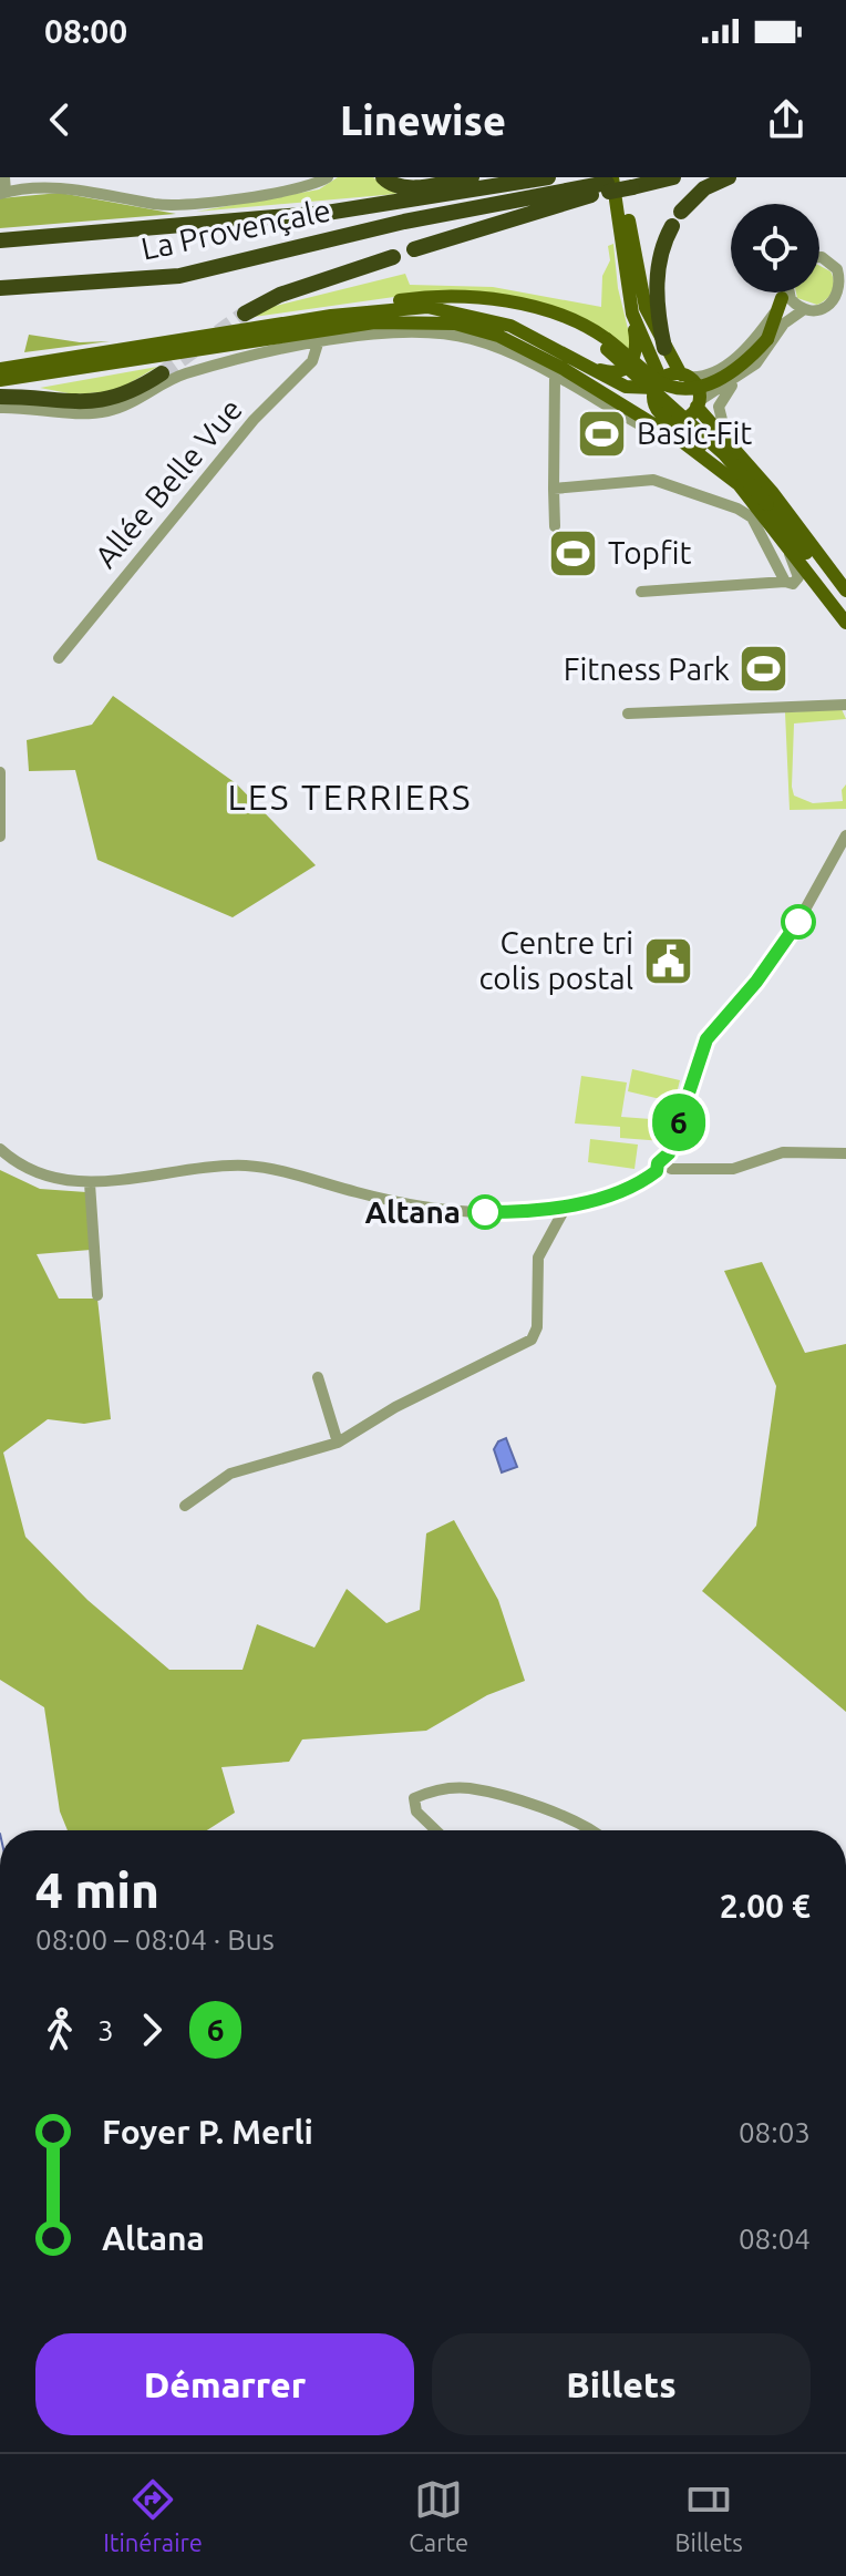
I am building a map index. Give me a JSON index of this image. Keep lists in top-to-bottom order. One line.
{"streets":{"highway":["La Provençale"],"street":["Allée Belle Vue"]},"districts":["LES TERRIERS"],"places":{"sports":["Basic-Fit","Topfit","Fitness Park"],"public building":["Centre tri colis postal"],"other":["Altana"]},"lines":["bus line 6"],"page":{"status":"08:00","header":"Linewise","on_map":"6","heading":["4 min","08:00 – 08:04 · Bus","2.00 €"],"legs":["3","6"],"list":[{"name":"Foyer P. Merli","value":"08:03"},{"name":"Altana","value":"08:04"}],"buttons":["Démarrer","Billets"],"tabs":["Itinéraire","Carte","Billets"]}}
